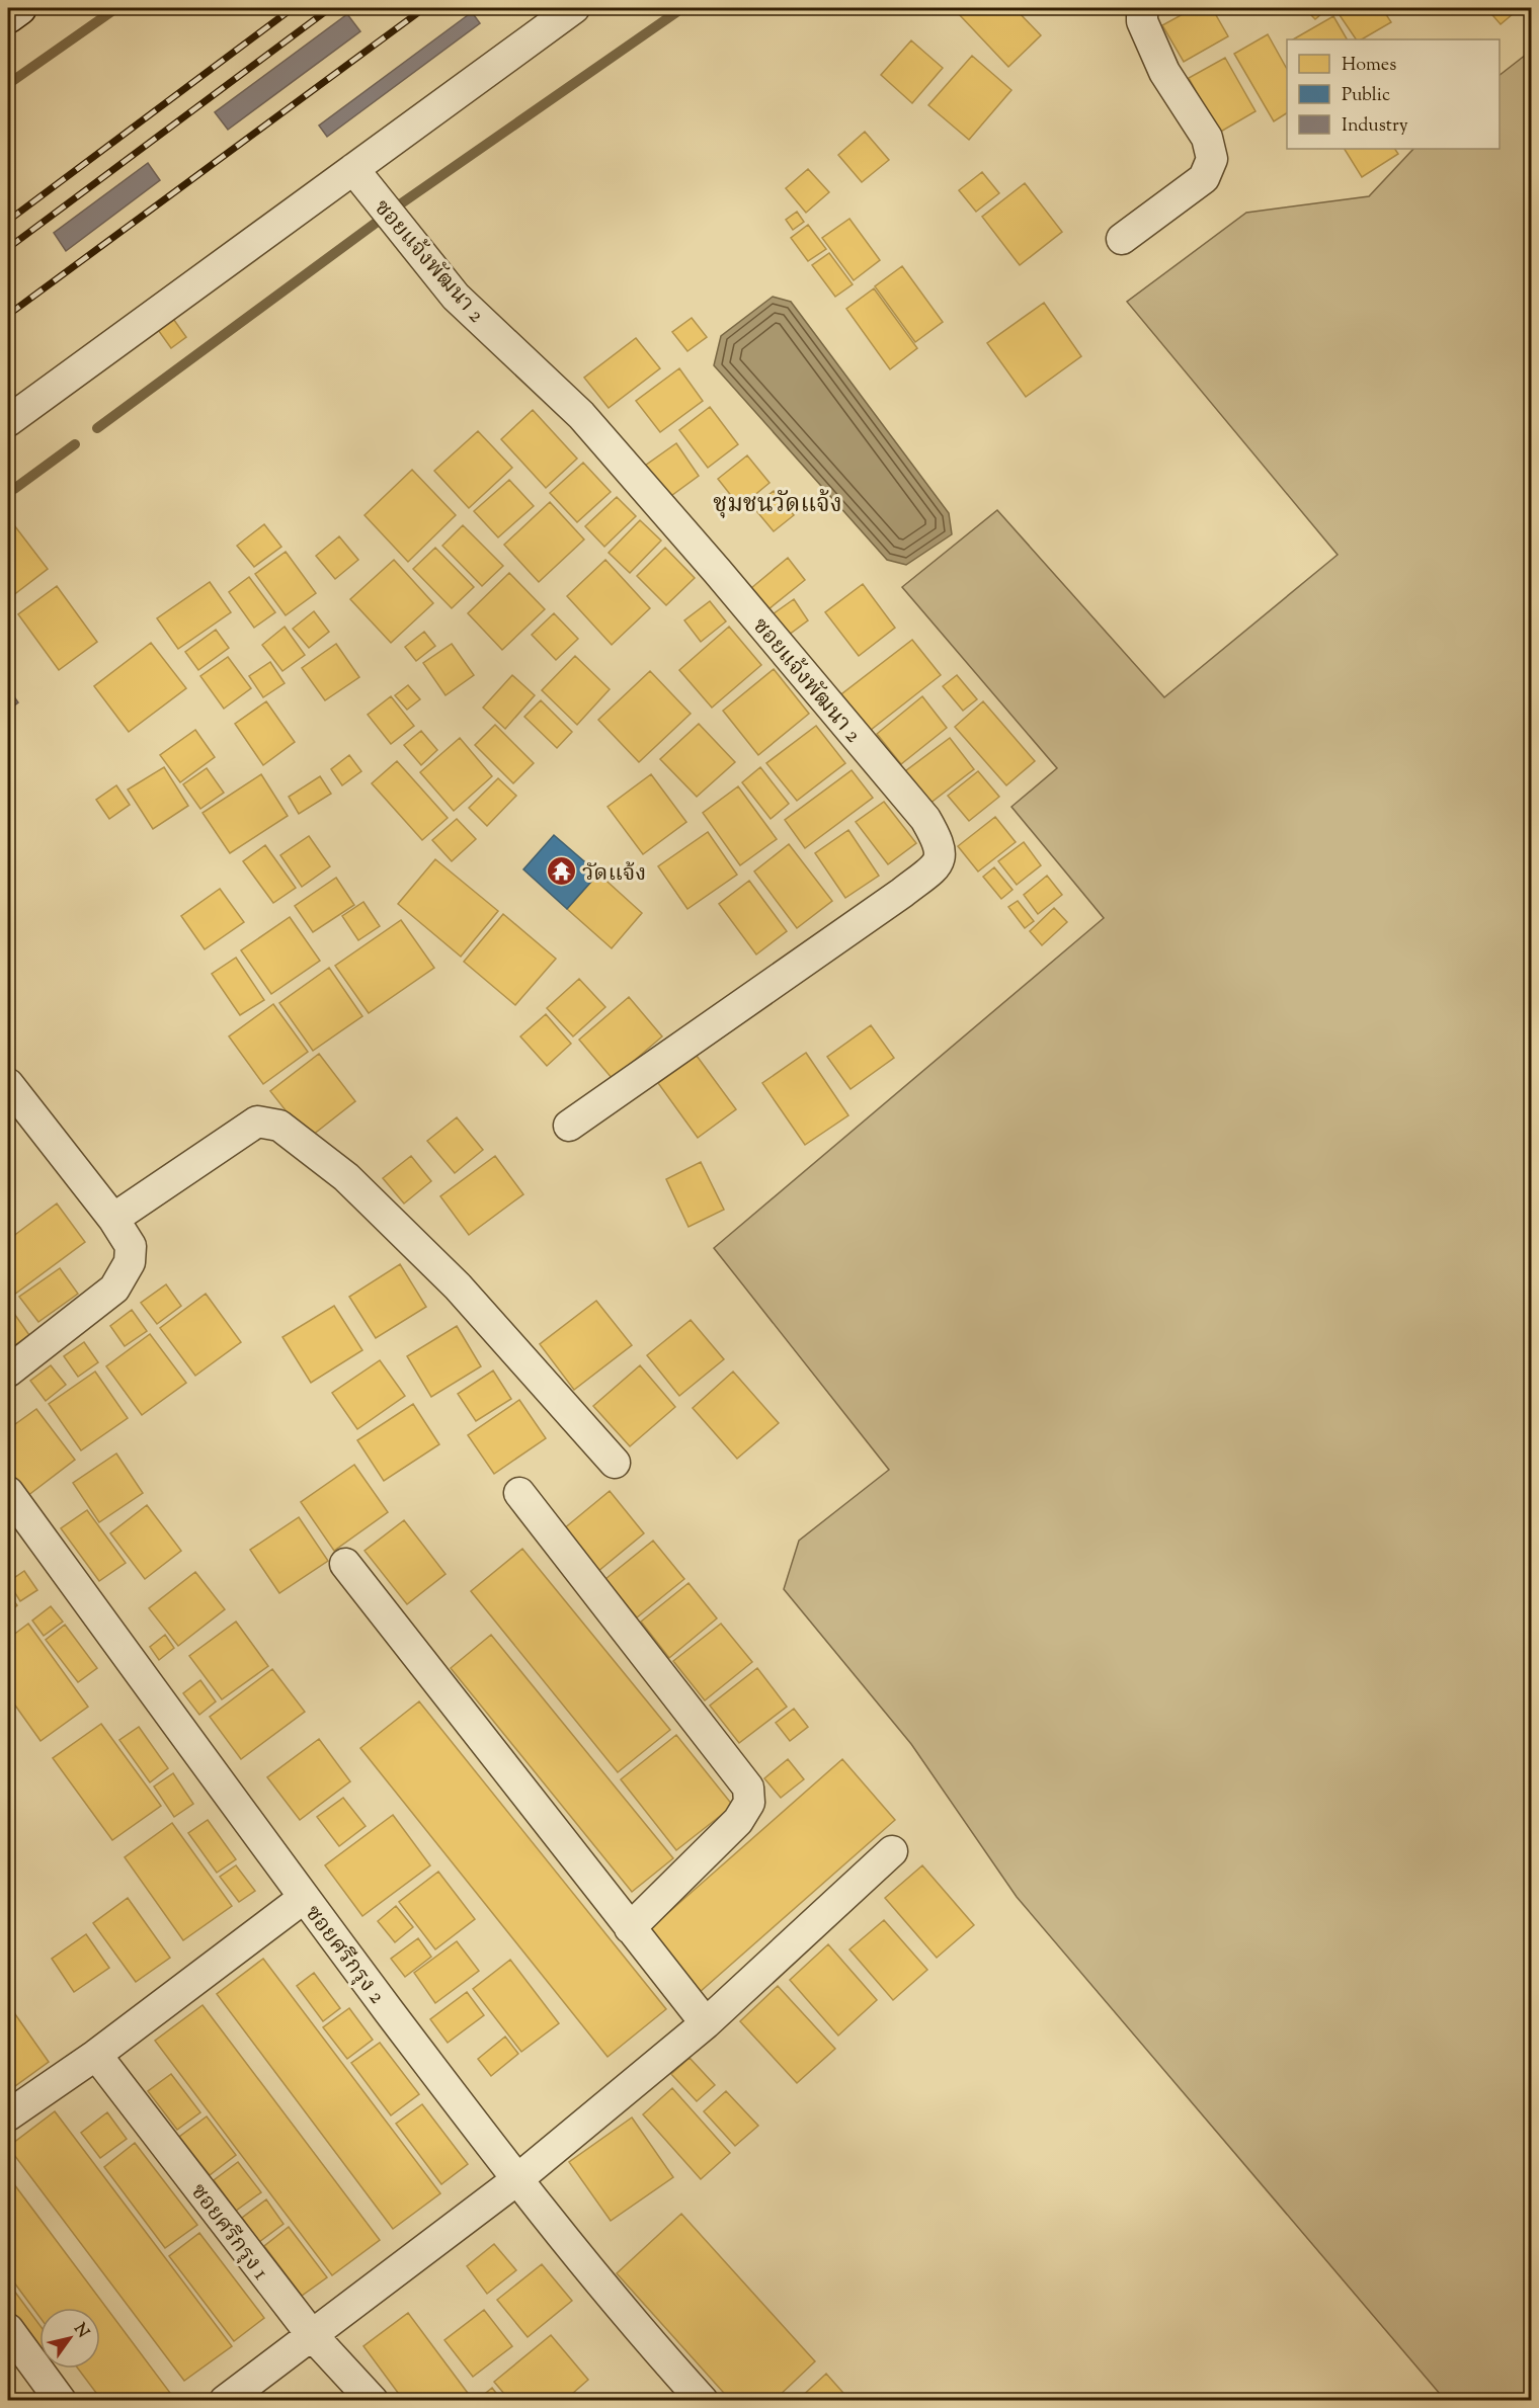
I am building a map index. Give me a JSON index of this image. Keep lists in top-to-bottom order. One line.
{"streets":{"street":["ซอยแจ้งพัฒนา 2","ซอยศรีกรุง 2","ซอยศรีกรุง 1"]},"districts":["ชุมชนวัดแจ้ง"],"places":{"temple":["วัดแจ้ง"]},"legend":["Homes","Public","Industry"],"north":"top right"}
